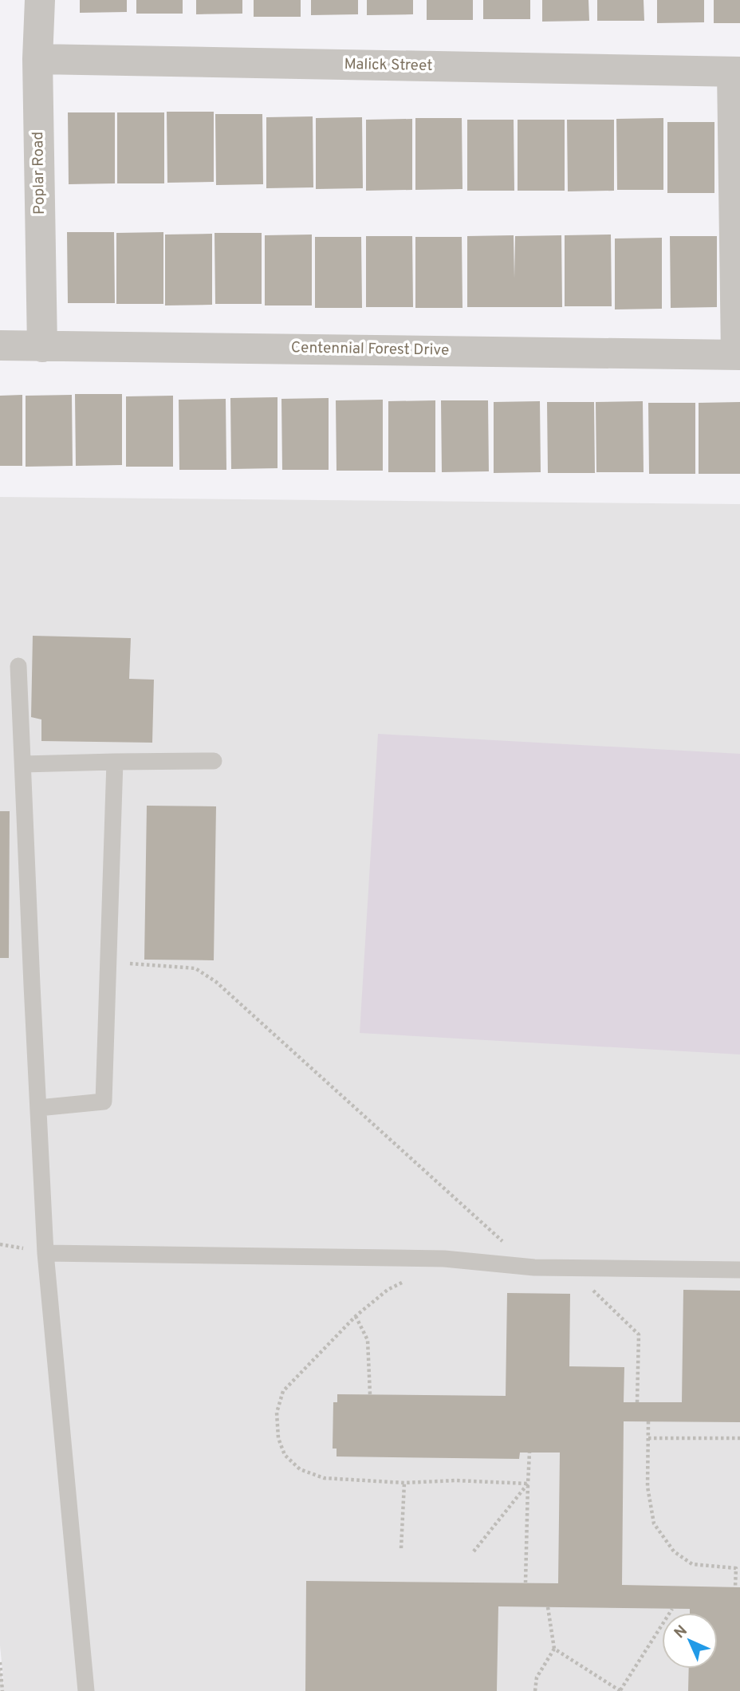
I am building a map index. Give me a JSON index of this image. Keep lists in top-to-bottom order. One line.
{"streets":{"street":["Malick Street","Poplar Road","Centennial Forest Drive"]},"crossings":[["Malick Street","Poplar Road"],["Poplar Road","Centennial Forest Drive"]],"north":"top left"}
